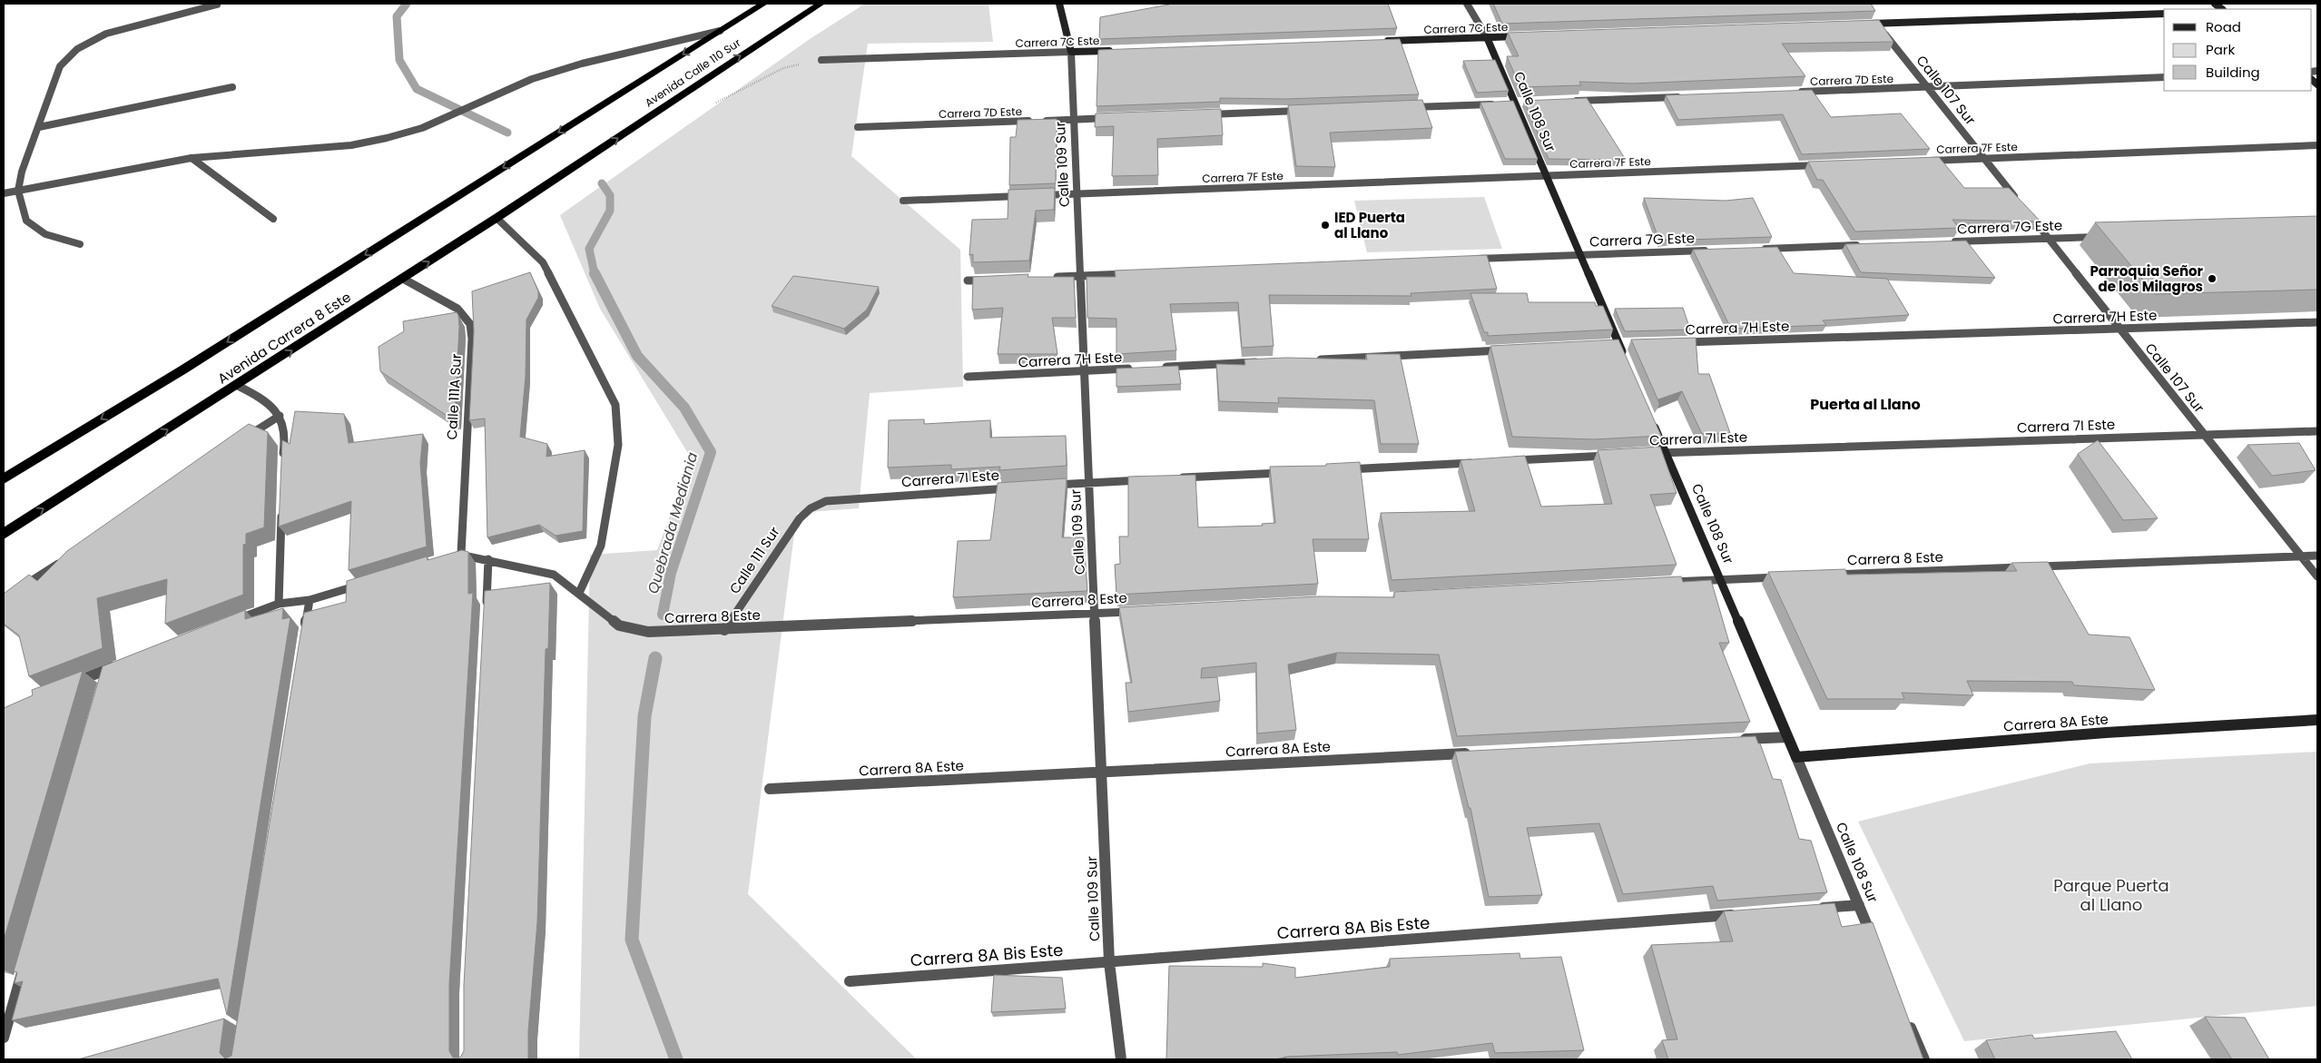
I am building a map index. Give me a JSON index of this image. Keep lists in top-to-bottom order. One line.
{"streets":{"highway":["Avenida Calle 110 Sur","Avenida Carrera 8 Este"],"street":["Carrera 7C Este","Carrera 7D Este","Calle 107 Sur","Calle 108 Sur","Carrera 7F Este","Calle 109 Sur","Carrera 7G Este","Carrera 7H Este","Calle 111A Sur","Carrera 7I Este","Carrera 8 Este","Calle 111 Sur","Carrera 8A Este","Carrera 8A Bis Este"]},"crossings":[["Carrera 7C Este","Calle 108 Sur"],["Carrera 7C Este","Calle 109 Sur"],["Avenida Calle 110 Sur","Avenida Carrera 8 Este"],["Carrera 7D Este","Calle 107 Sur"],["Carrera 7D Este","Calle 109 Sur"],["Calle 107 Sur","Carrera 7F Este"],["Calle 107 Sur","Carrera 7G Este"],["Calle 107 Sur","Carrera 7H Este"],["Calle 107 Sur","Carrera 7I Este"],["Calle 107 Sur","Carrera 8 Este"],["Calle 108 Sur","Carrera 7F Este"],["Calle 108 Sur","Carrera 7G Este"],["Calle 108 Sur","Carrera 7I Este"],["Calle 108 Sur","Carrera 8A Este"],["Carrera 7F Este","Calle 109 Sur"],["Calle 109 Sur","Carrera 7H Este"],["Calle 109 Sur","Carrera 8 Este"],["Calle 109 Sur","Carrera 8A Este"],["Calle 109 Sur","Carrera 8A Bis Este"],["Avenida Carrera 8 Este","Calle 111A Sur"],["Calle 111A Sur","Carrera 8 Este"],["Carrera 7I Este","Calle 111 Sur"],["Carrera 8 Este","Calle 111 Sur"]],"districts":["Puerta al Llano"],"water":["Quebrada Mediania"],"parks":["Parque Puerta al Llano"],"places":["IED Puerta al Llano","Parroquia Señor de los Milagros"],"legend":["Road","Park","Building"]}
